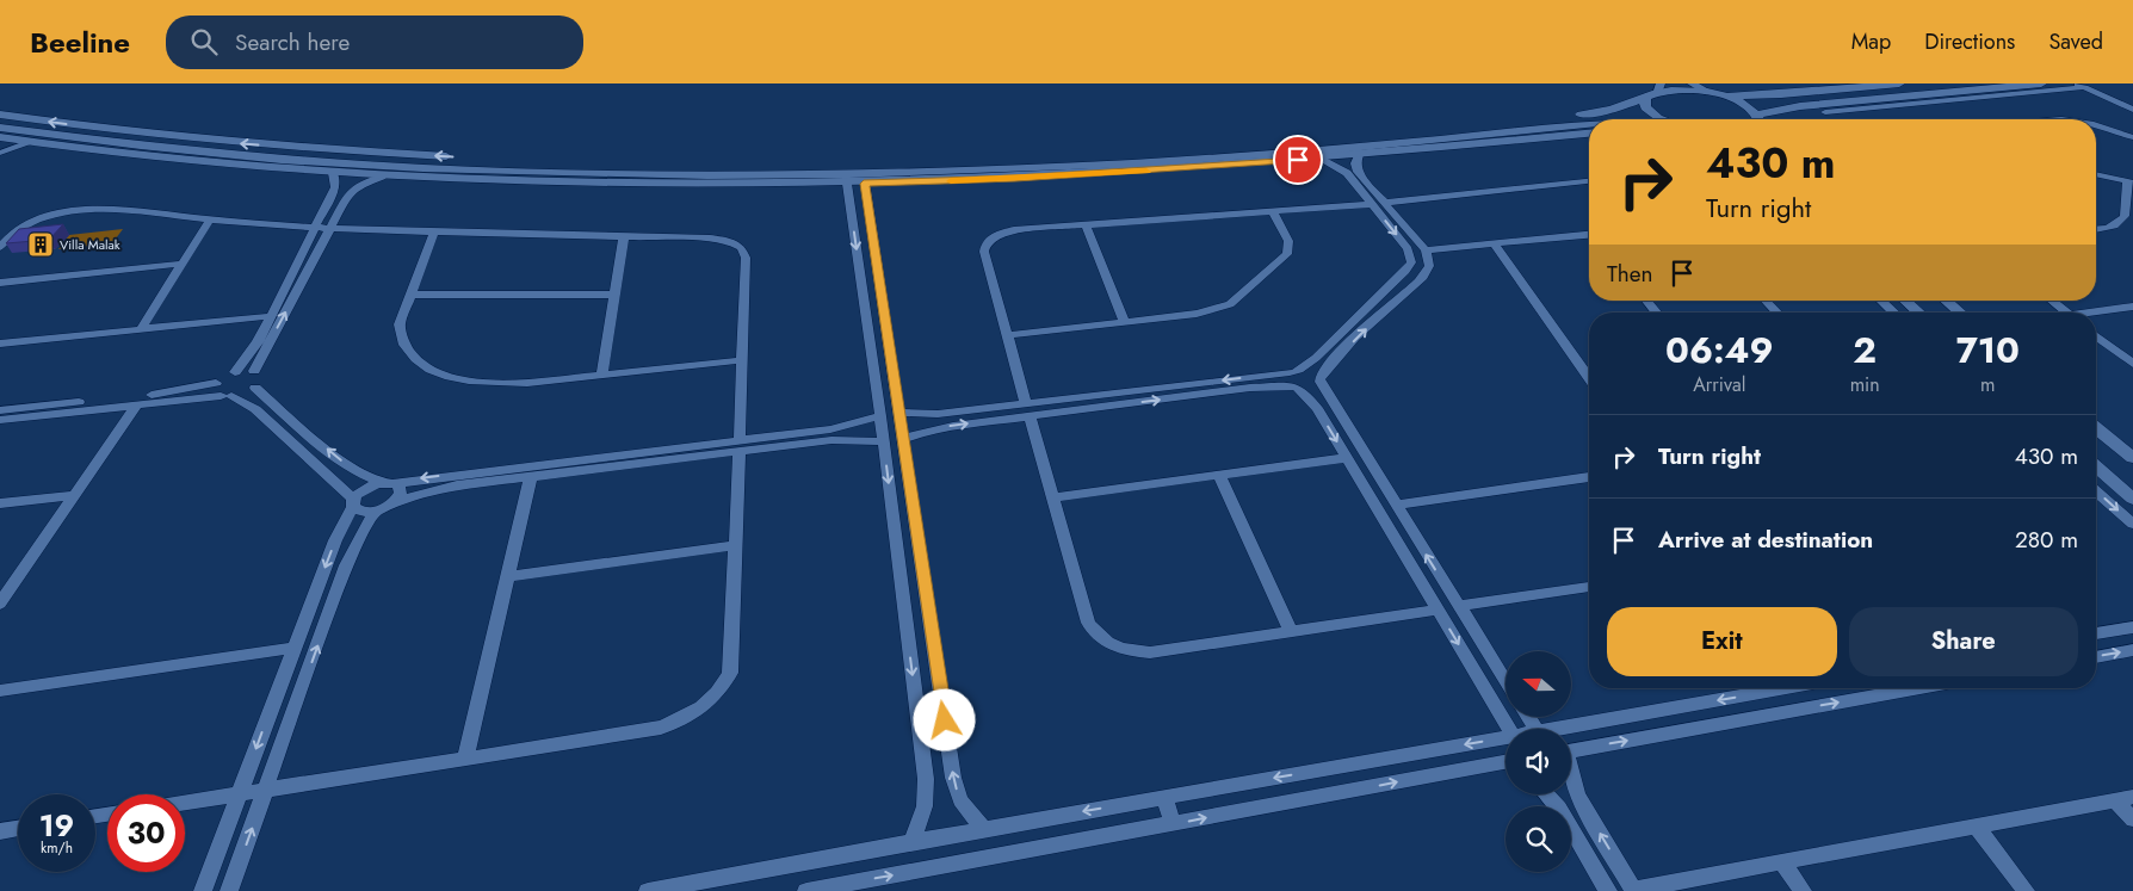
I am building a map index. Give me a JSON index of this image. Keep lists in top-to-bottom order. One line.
{"places":{"building":["Villa Malak"]},"north":"left","page":{"header":"Beeline","search":"Search here","nav":["Map","Directions","Saved"],"turn":["430 m","Turn right"],"then":"Then","eta":["06:49","Arrival","2","min","710","m"],"list":[{"name":"Turn right","value":"430 m"},{"name":"Arrive at destination","value":"280 m"}],"buttons":["Exit","Share"],"speed":"19 km/h","limit":"30"}}
